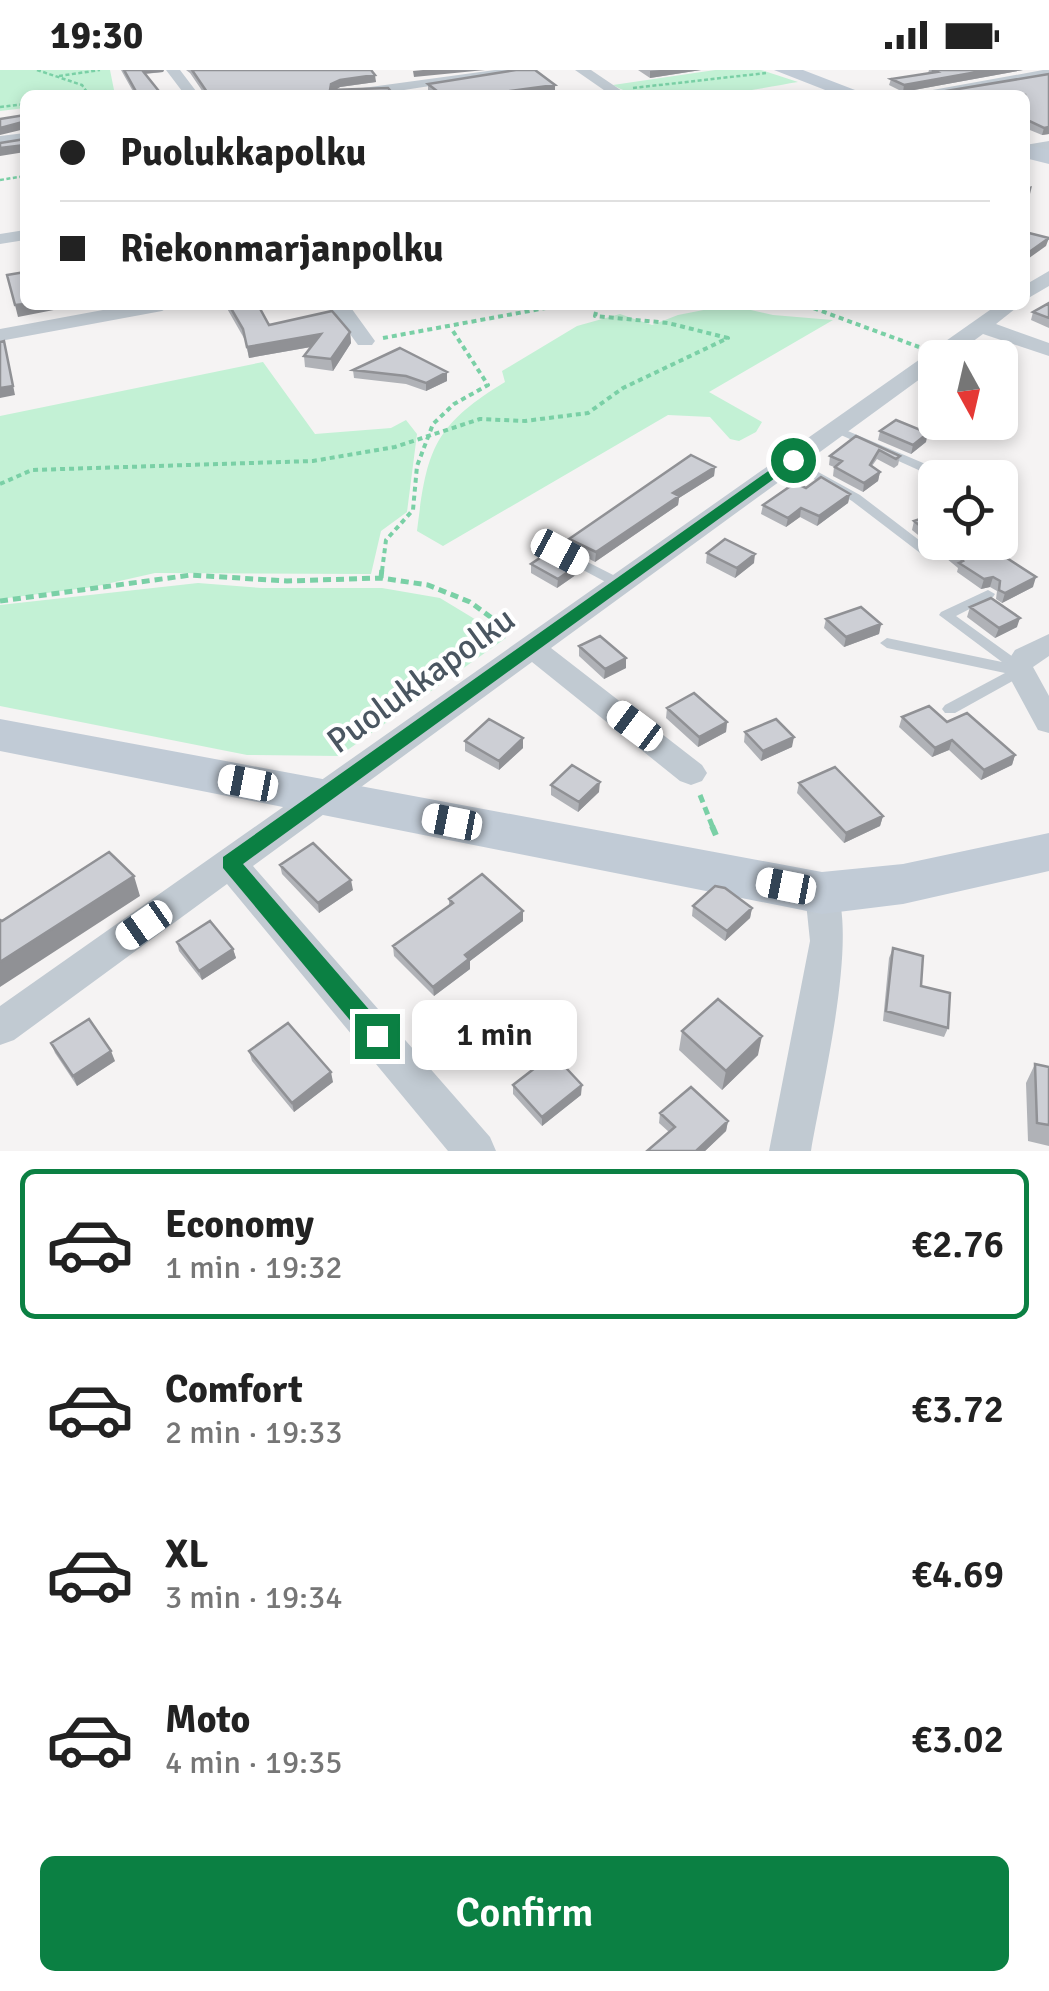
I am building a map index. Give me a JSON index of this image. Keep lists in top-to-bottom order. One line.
{"streets":{"street":["Puolukkapolku"]},"north":"bottom","page":{"status":"19:30","banner":["Puolukkapolku","Riekonmarjanpolku"],"bubble":"1 min","list":[{"name":"Economy","note":"1 min · 19:32","value":"€2.76"},{"name":"Comfort","note":"2 min · 19:33","value":"€3.72"},{"name":"XL","note":"3 min · 19:34","value":"€4.69"},{"name":"Moto","note":"4 min · 19:35","value":"€3.02"}],"buttons":"Confirm"}}
